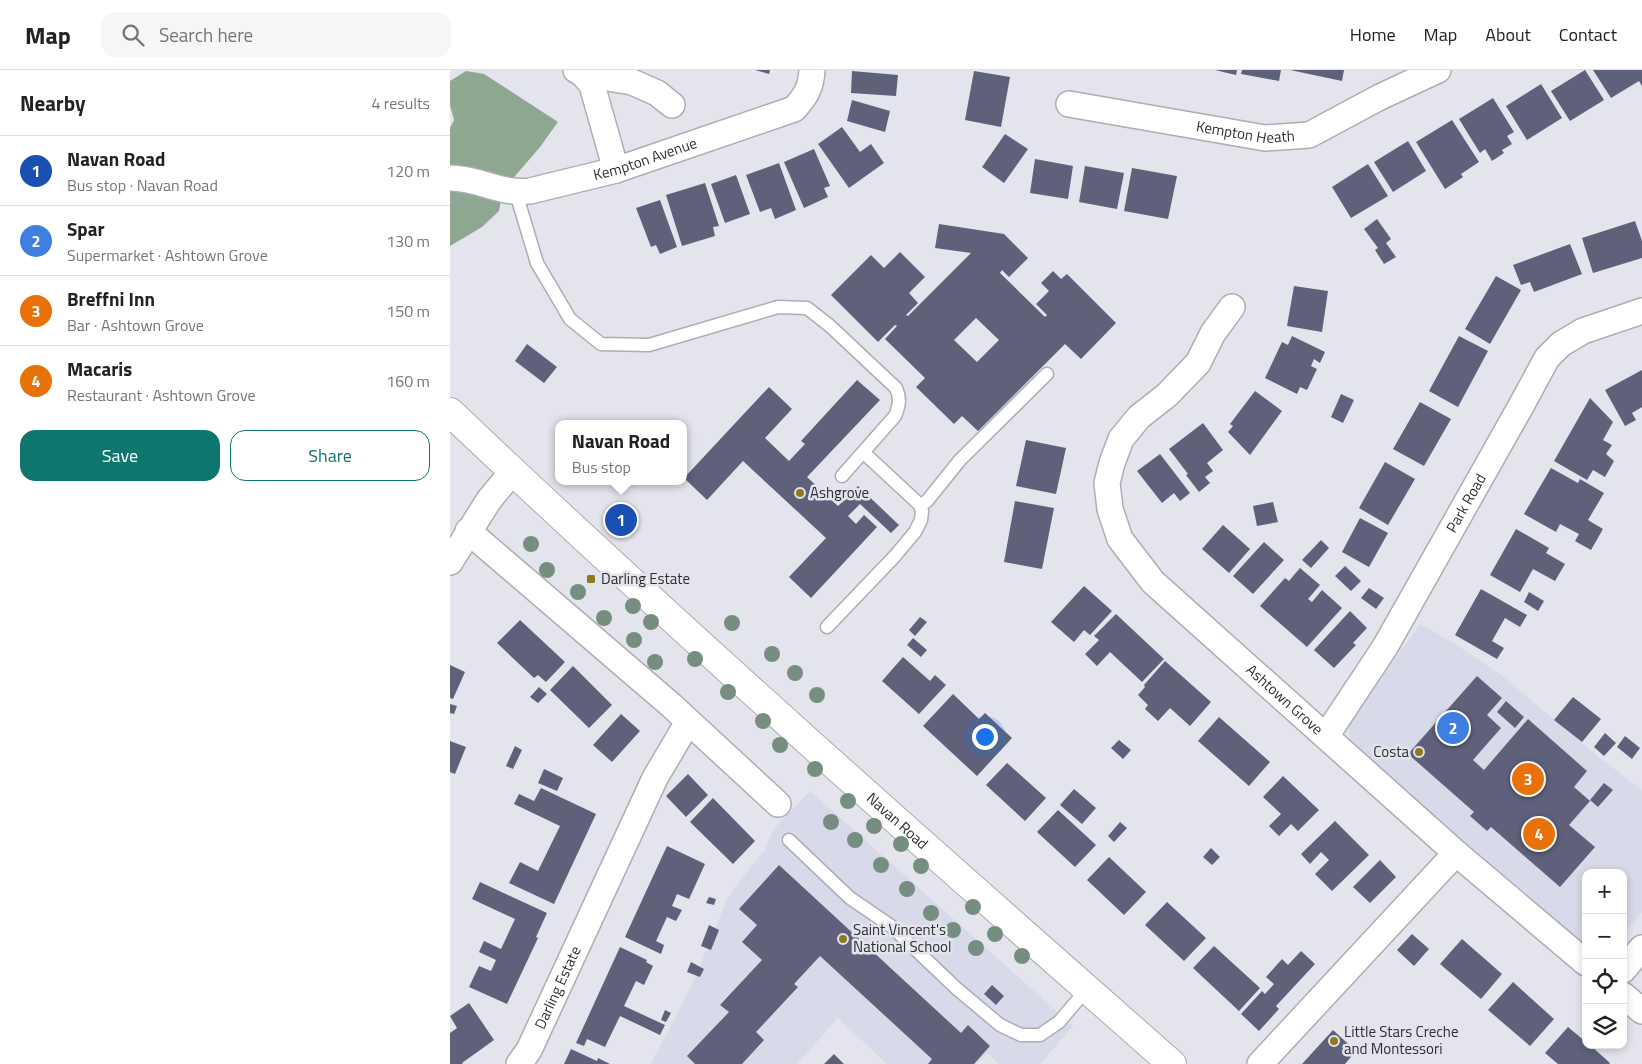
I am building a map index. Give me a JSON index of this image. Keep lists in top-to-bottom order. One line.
{"streets":{"main road":["Navan Road"],"street":["Kempton Heath","Kempton Avenue","Park Road","Ashtown Grove","Darling Estate"]},"crossings":[["Park Road","Ashtown Grove"]],"places":{"other":["Ashgrove","Costa","Saint Vincent's National School","Little Stars Creche and Montessori"],"transit":["Darling Estate"]},"page":{"header":"Map","search":"Search here","nav":["Home","Map","About","Contact"],"heading":["Nearby","4 results"],"list":[{"mark":"1","name":"Navan Road","note":"Bus stop · Navan Road","value":"120 m"},{"mark":"2","name":"Spar","note":"Supermarket · Ashtown Grove","value":"130 m"},{"mark":"3","name":"Breffni Inn","note":"Bar · Ashtown Grove","value":"150 m"},{"mark":"4","name":"Macaris","note":"Restaurant · Ashtown Grove","value":"160 m"}],"buttons":["Save","Share"],"popup":["Navan Road","Bus stop"],"pins":["1","2","3","4"],"map_buttons":["+","−"]}}
